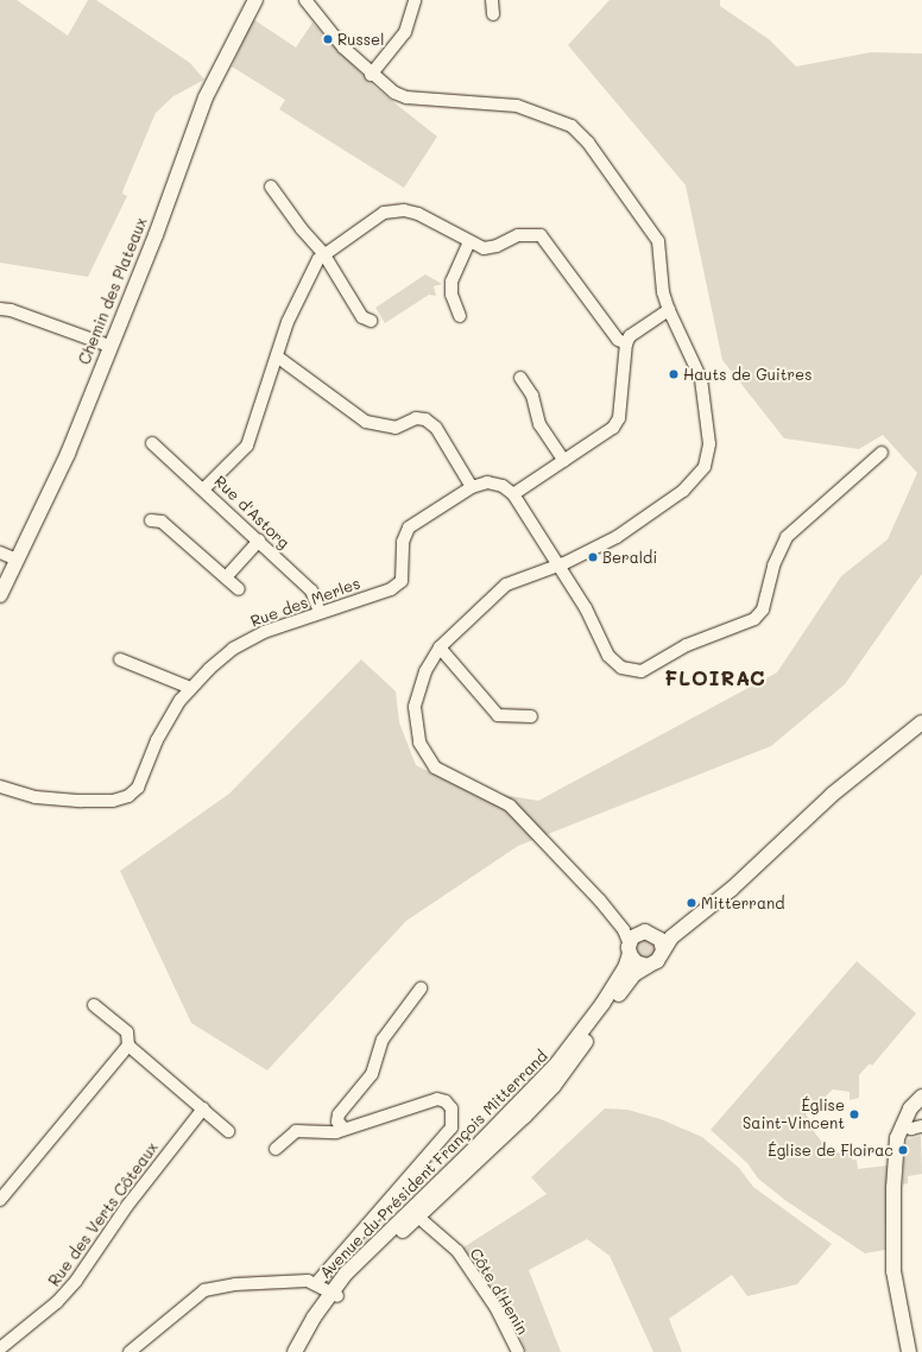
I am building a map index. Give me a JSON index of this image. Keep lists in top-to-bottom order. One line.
{"streets":{"street":["Chemin des Plateaux","Rue d'Astorg","Rue des Merles","Avenue du Président François Mitterrand","Rue des Verts Côteaux","Côte d'Henin"]},"crossings":[["Rue d'Astorg","Rue des Merles"],["Avenue du Président François Mitterrand","Côte d'Henin"]],"districts":["FLOIRAC"],"places":["Russel","Hauts de Guitres","Beraldi","Mitterrand","Église Saint-Vincent","Église de Floirac"]}
